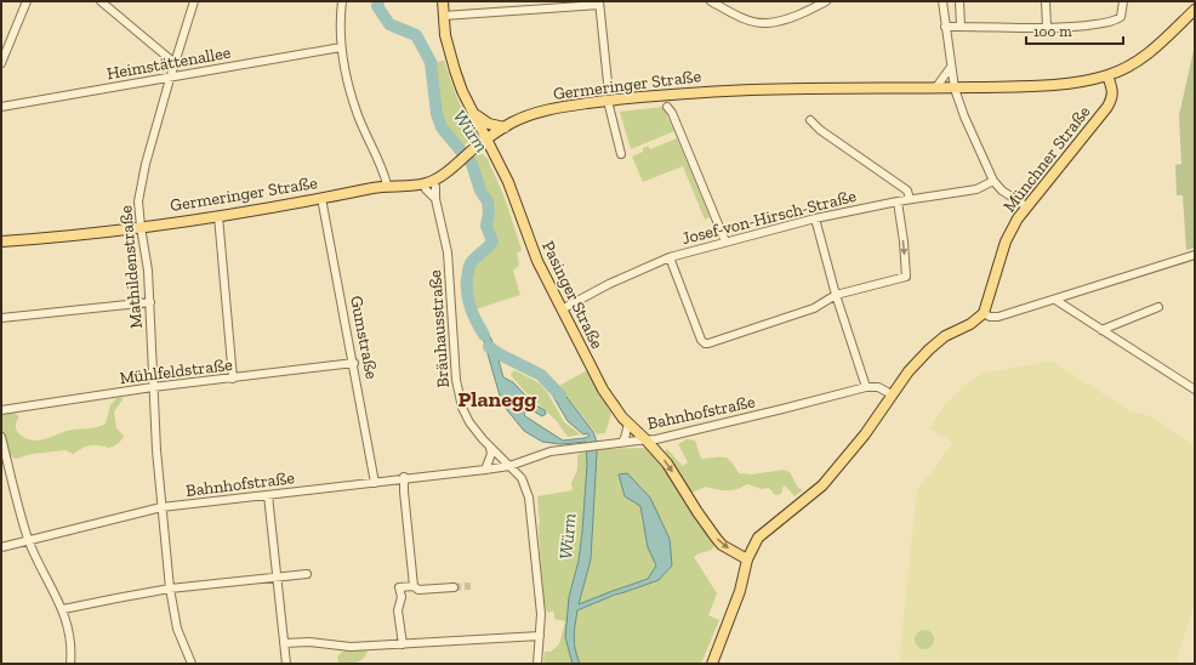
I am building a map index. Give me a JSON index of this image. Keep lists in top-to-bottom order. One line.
{"streets":{"main road":["Germeringer Straße","Münchner Straße","Pasinger Straße"],"street":["Heimstättenallee","Josef-von-Hirsch-Straße","Mathildenstraße","Bräuhausstraße","Gumstraße","Mühlfeldstraße","Bahnhofstraße"]},"crossings":[["Heimstättenallee","Mathildenstraße"],["Germeringer Straße","Münchner Straße"],["Germeringer Straße","Mathildenstraße"],["Germeringer Straße","Pasinger Straße"],["Germeringer Straße","Bräuhausstraße"],["Germeringer Straße","Gumstraße"],["Josef-von-Hirsch-Straße","Pasinger Straße"],["Mathildenstraße","Mühlfeldstraße"],["Mathildenstraße","Bahnhofstraße"],["Pasinger Straße","Bahnhofstraße"],["Bräuhausstraße","Bahnhofstraße"],["Gumstraße","Mühlfeldstraße"],["Gumstraße","Bahnhofstraße"]],"districts":["Planegg"],"water":["Würm"],"scale_bar":"100 m"}
